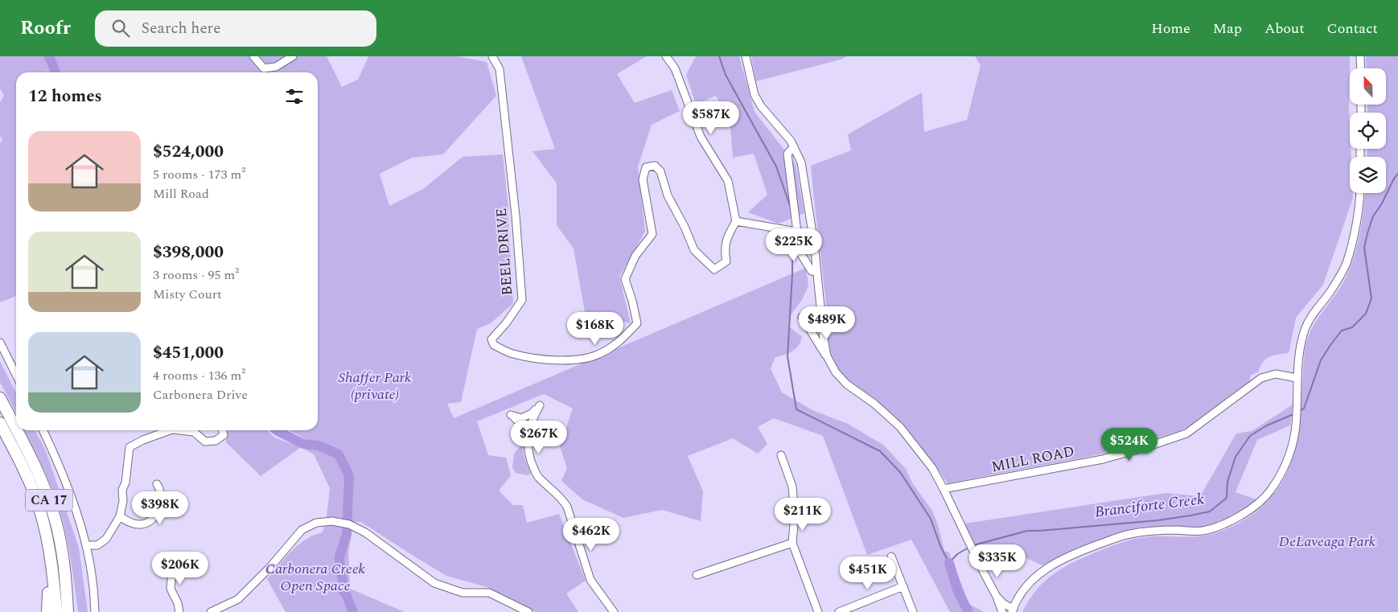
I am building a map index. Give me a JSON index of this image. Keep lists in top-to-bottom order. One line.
{"streets":{"highway":["CA 17"],"street":["BEEL DRIVE","MILL ROAD"]},"water":["Branciforte Creek"],"parks":["Shaffer Park (private)","DeLaveaga Park","Carbonera Creek Open Space"],"north":"top","page":{"header":"Roofr","search":"Search here","nav":["Home","Map","About","Contact"],"heading":"12 homes","price":["$587K","$225K","$489K","$168K","$267K","$524K","$398K","$211K","$462K","$335K","$206K","$451K"],"list":[{"name":"$524,000","note":"5 rooms · 173 m² · Mill Road"},{"name":"$398,000","note":"3 rooms · 95 m² · Misty Court"},{"name":"$451,000","note":"4 rooms · 136 m² · Carbonera Drive"}]}}
